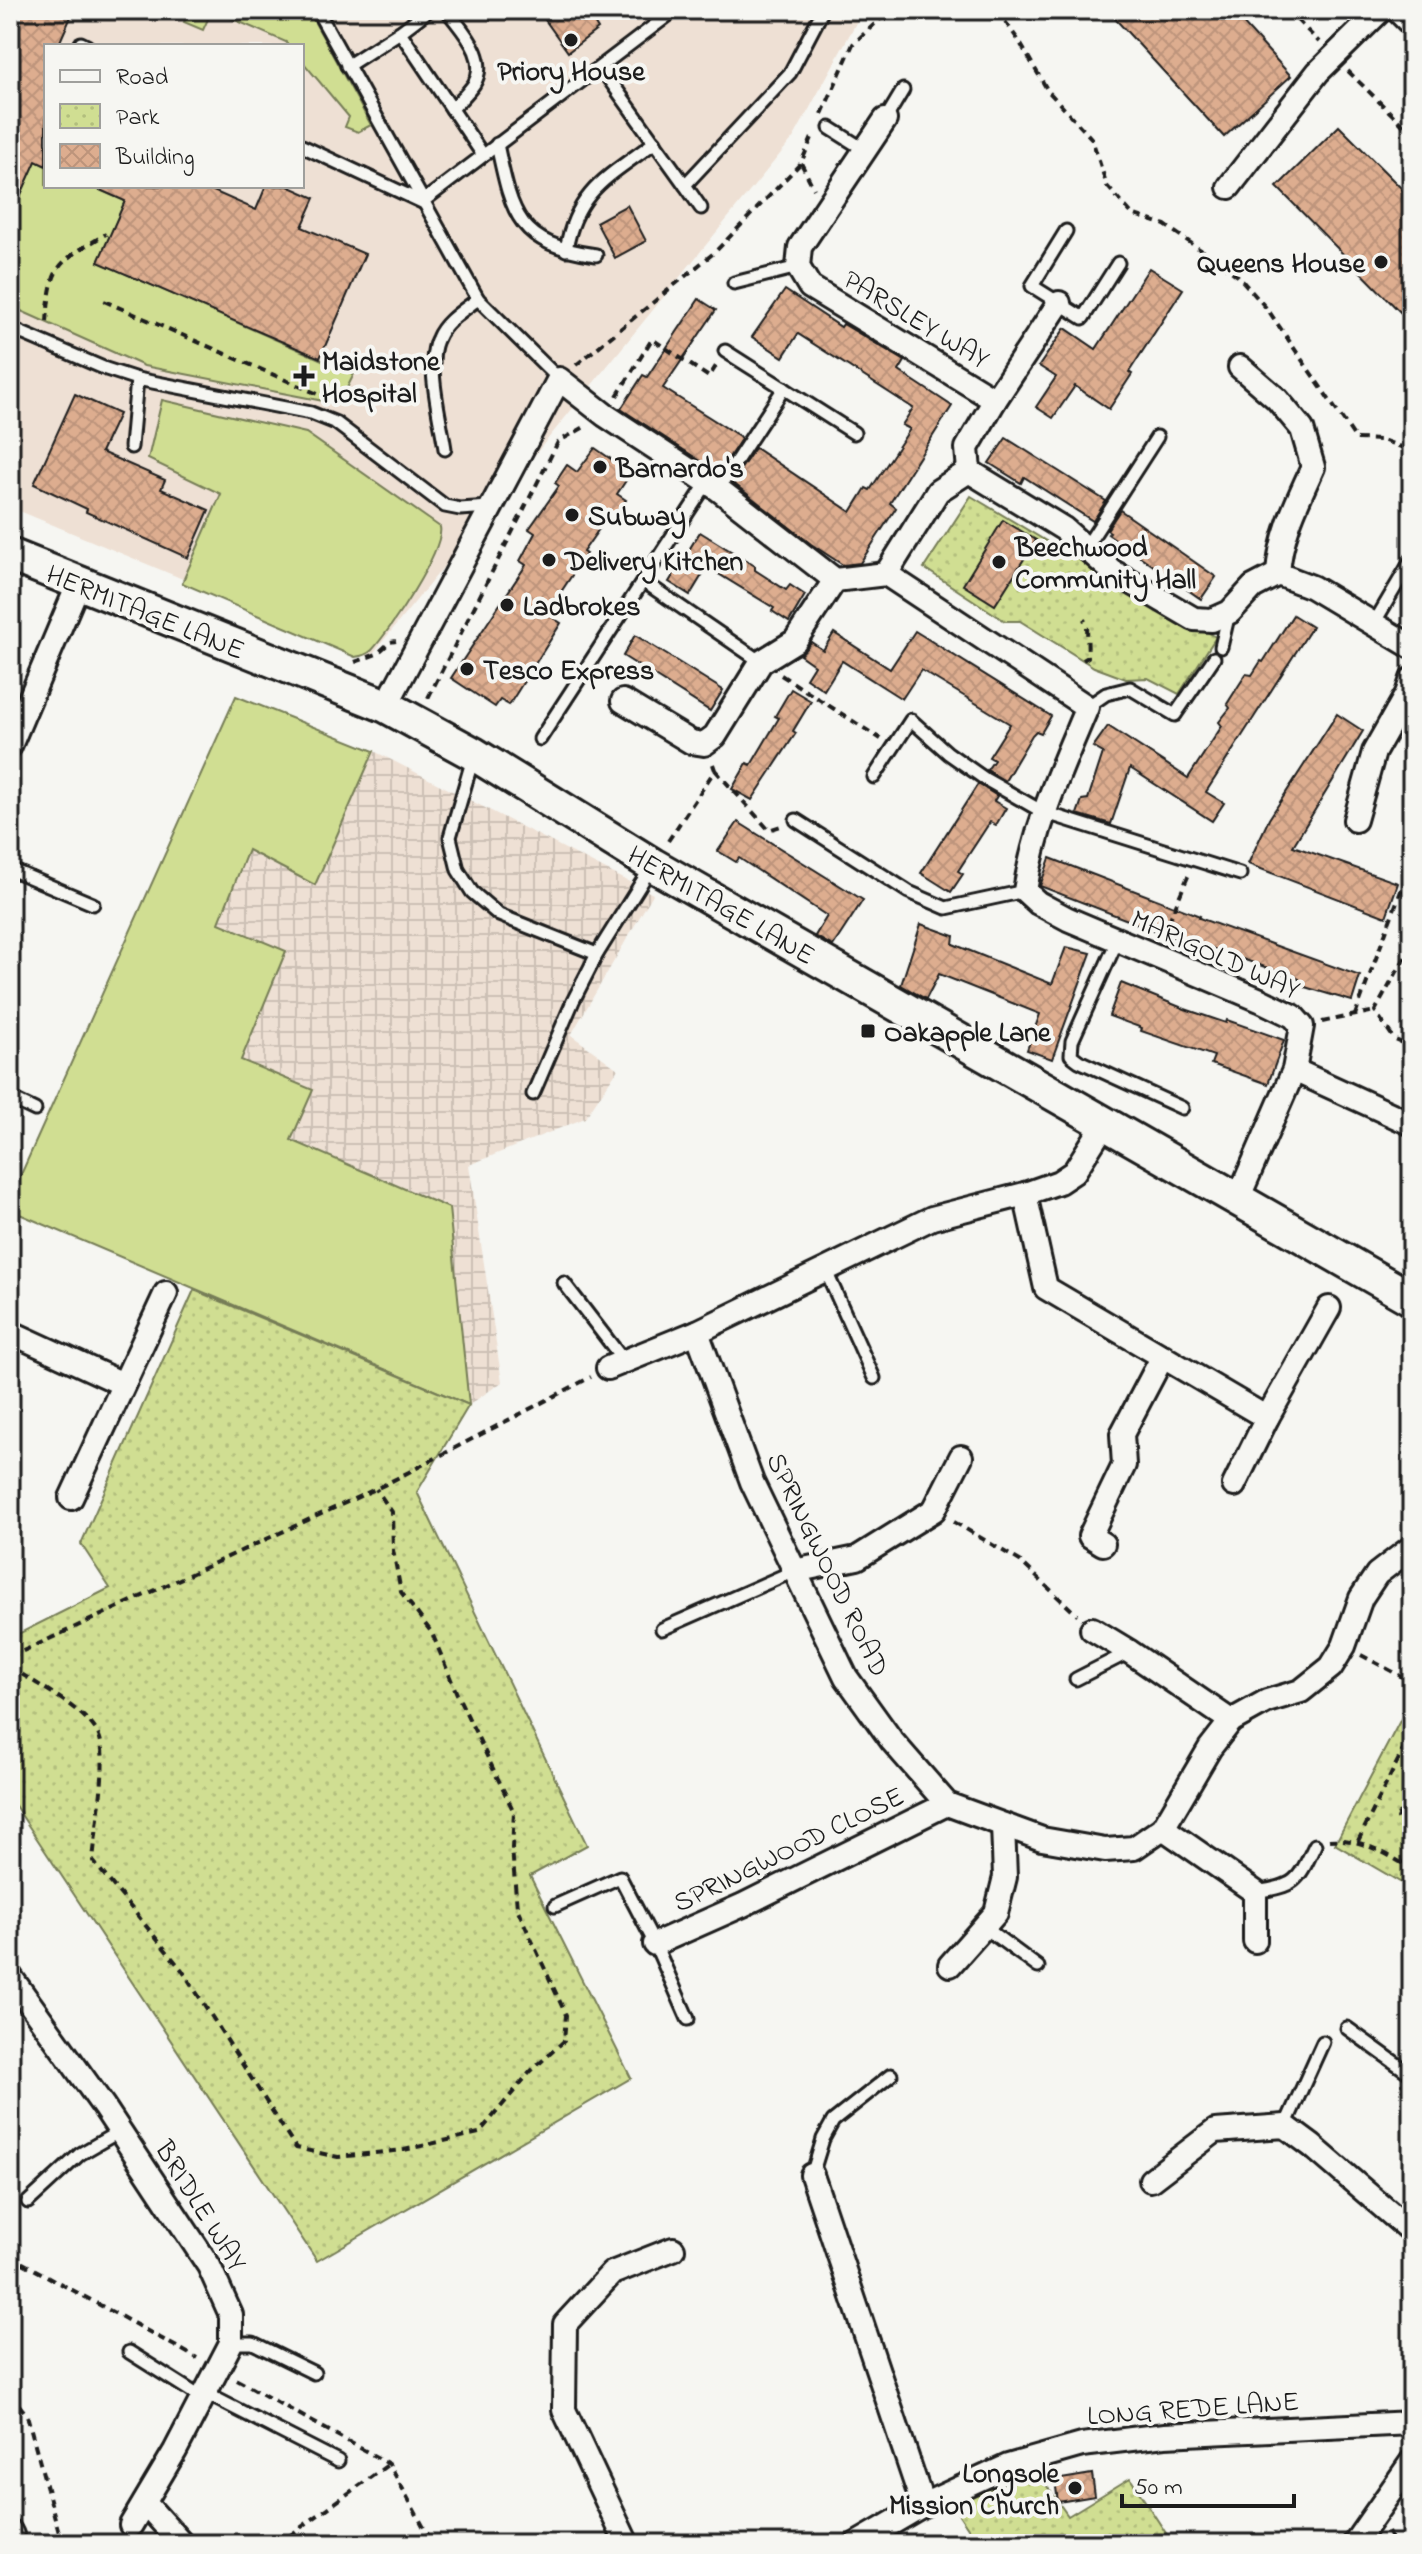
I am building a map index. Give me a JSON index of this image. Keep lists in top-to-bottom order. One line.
{"streets":{"main road":["HERMITAGE LANE"],"street":["PARSLEY WAY","MARIGOLD WAY","SPRINGWOOD ROAD","SPRINGWOOD CLOSE","BRIDLE WAY","LONG REDE LANE"]},"crossings":[["HERMITAGE LANE","MARIGOLD WAY"],["SPRINGWOOD ROAD","SPRINGWOOD CLOSE"]],"places":{"other":["Priory House","Queens House","Barnardo's","Subway","Delivery Kitchen","Beechwood Community Hall","Ladbrokes","Tesco Express","Longsole Mission Church"],"health":["Maidstone Hospital"],"transit":["Oakapple Lane"]},"legend":["Road","Park","Building"],"scale_bar":"50 m"}
